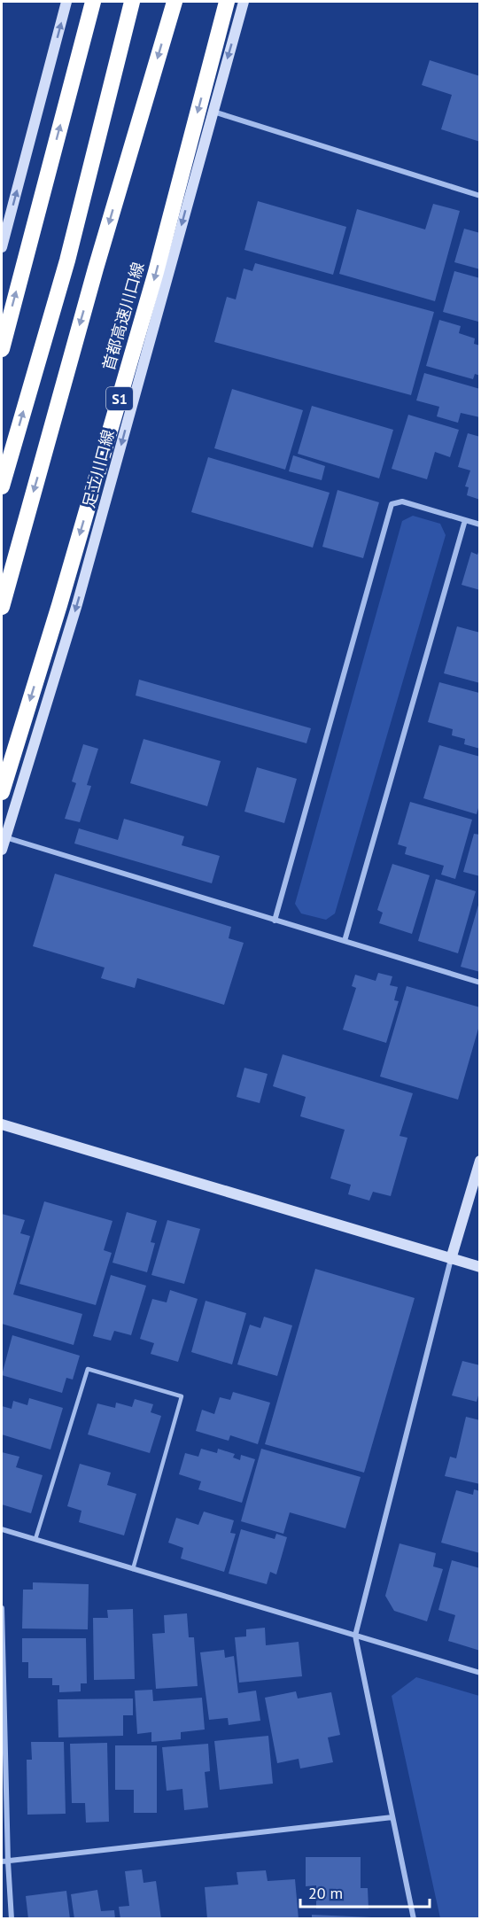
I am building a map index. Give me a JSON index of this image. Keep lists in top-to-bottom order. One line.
{"streets":{"highway":["首都高速川口線","S1"],"main road":["足立川口線"]},"one_way":["足立川口線"],"scale_bar":"20 m"}
